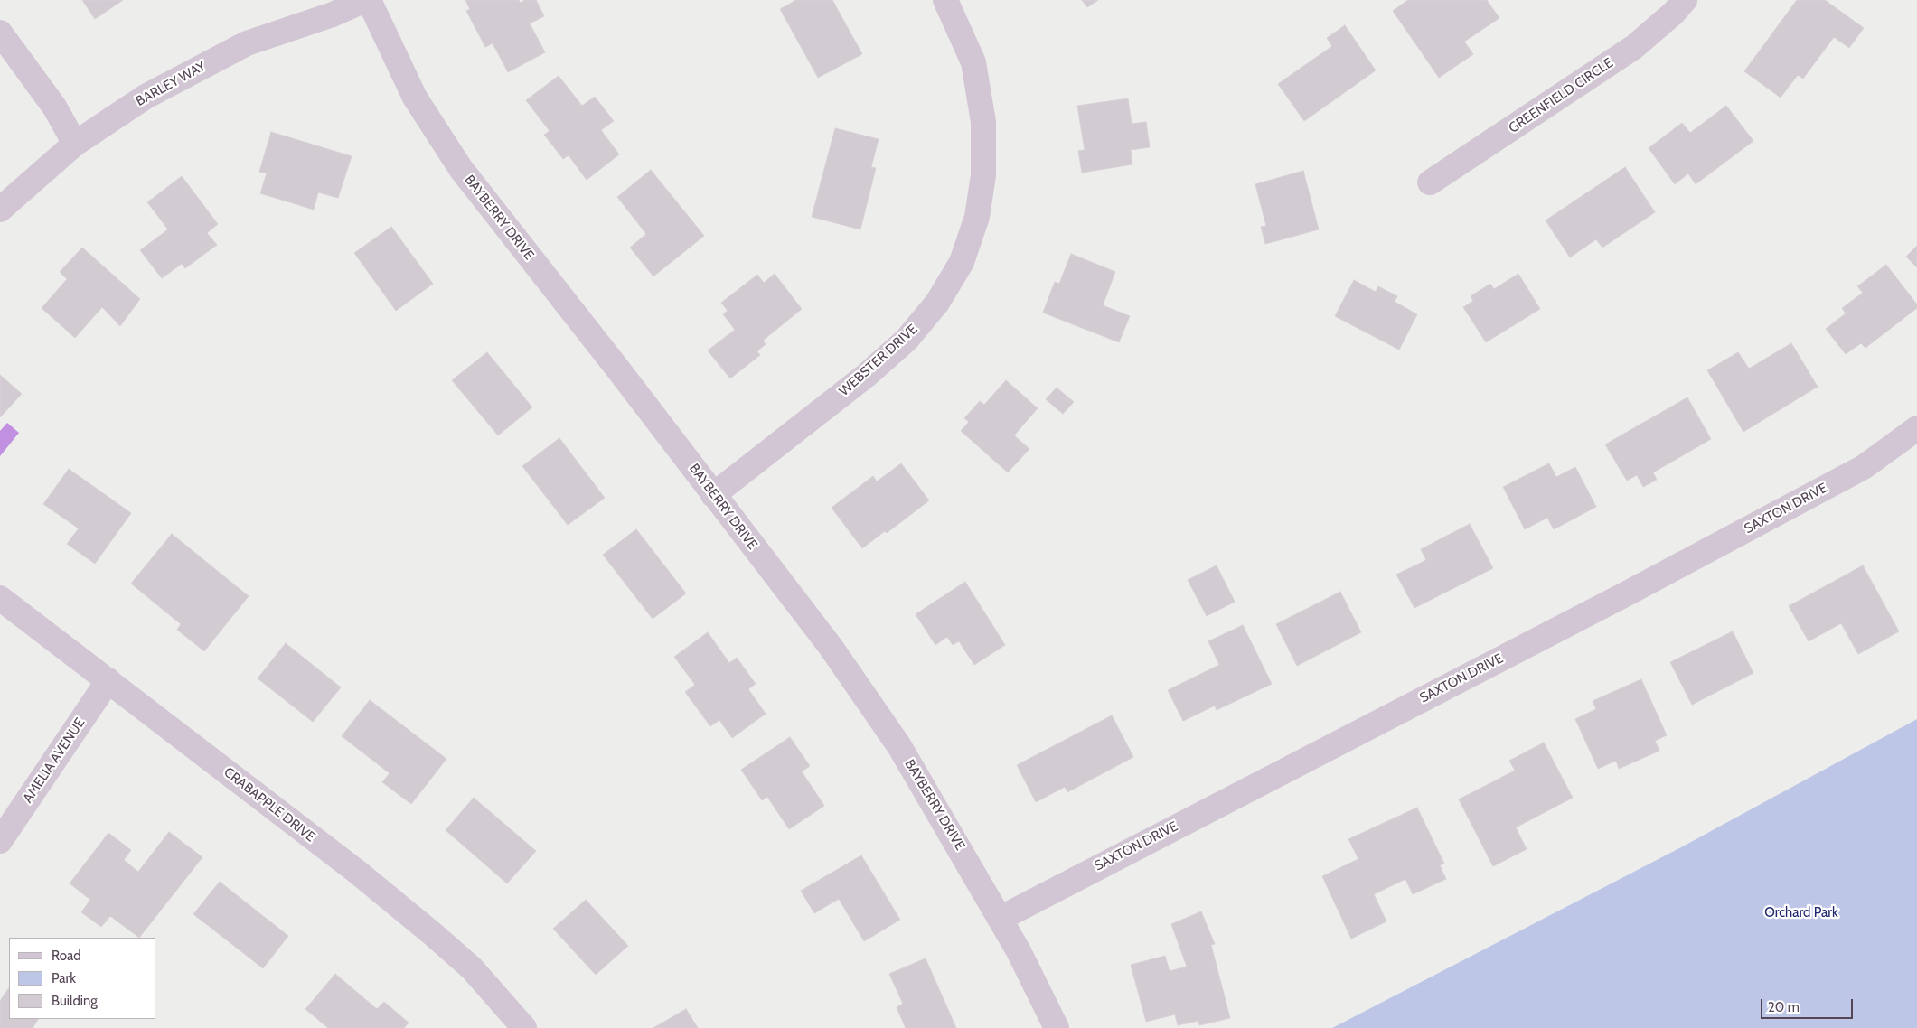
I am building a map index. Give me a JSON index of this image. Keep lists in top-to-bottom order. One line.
{"streets":{"street":["BARLEY WAY","GREENFIELD CIRCLE","BAYBERRY DRIVE","WEBSTER DRIVE","SAXTON DRIVE","AMELIA AVENUE","CRABAPPLE DRIVE"]},"crossings":[["BAYBERRY DRIVE","WEBSTER DRIVE"],["BAYBERRY DRIVE","SAXTON DRIVE"],["AMELIA AVENUE","CRABAPPLE DRIVE"]],"parks":["Orchard Park"],"legend":["Road","Park","Building"],"scale_bar":"20 m"}
